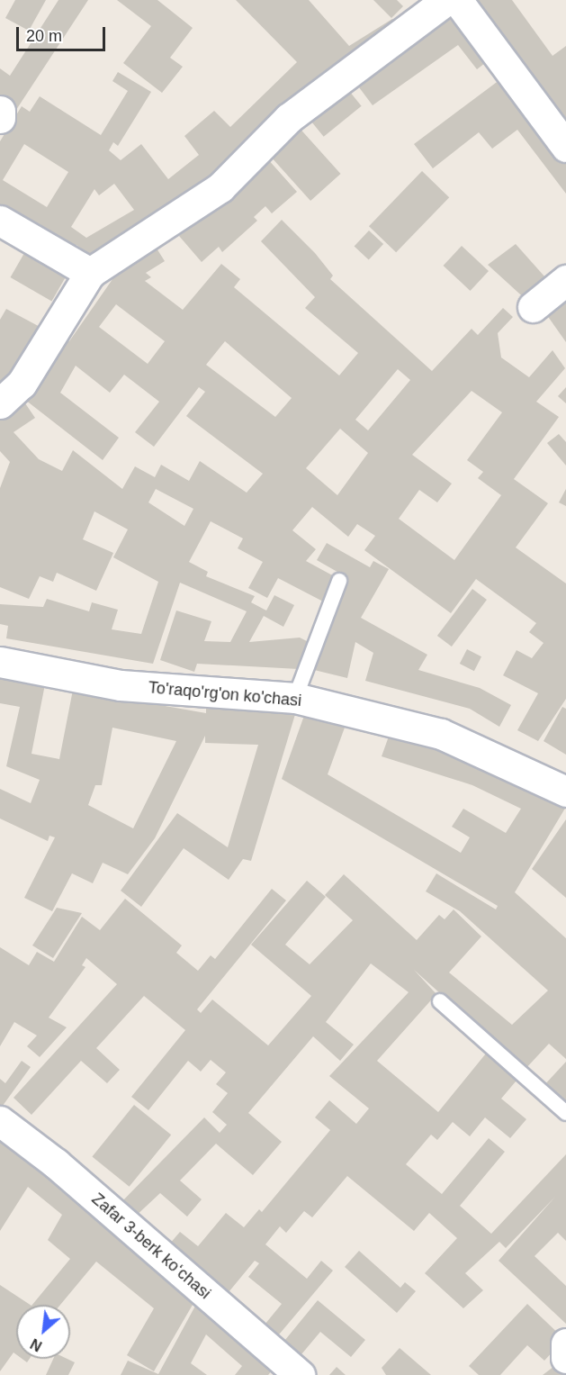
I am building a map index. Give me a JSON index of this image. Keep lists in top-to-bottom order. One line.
{"streets":{"street":["To'raqo'rg'on ko'chasi","Zafar 3-berk koʻchasi"]},"scale_bar":"20 m","north":"bottom left"}
